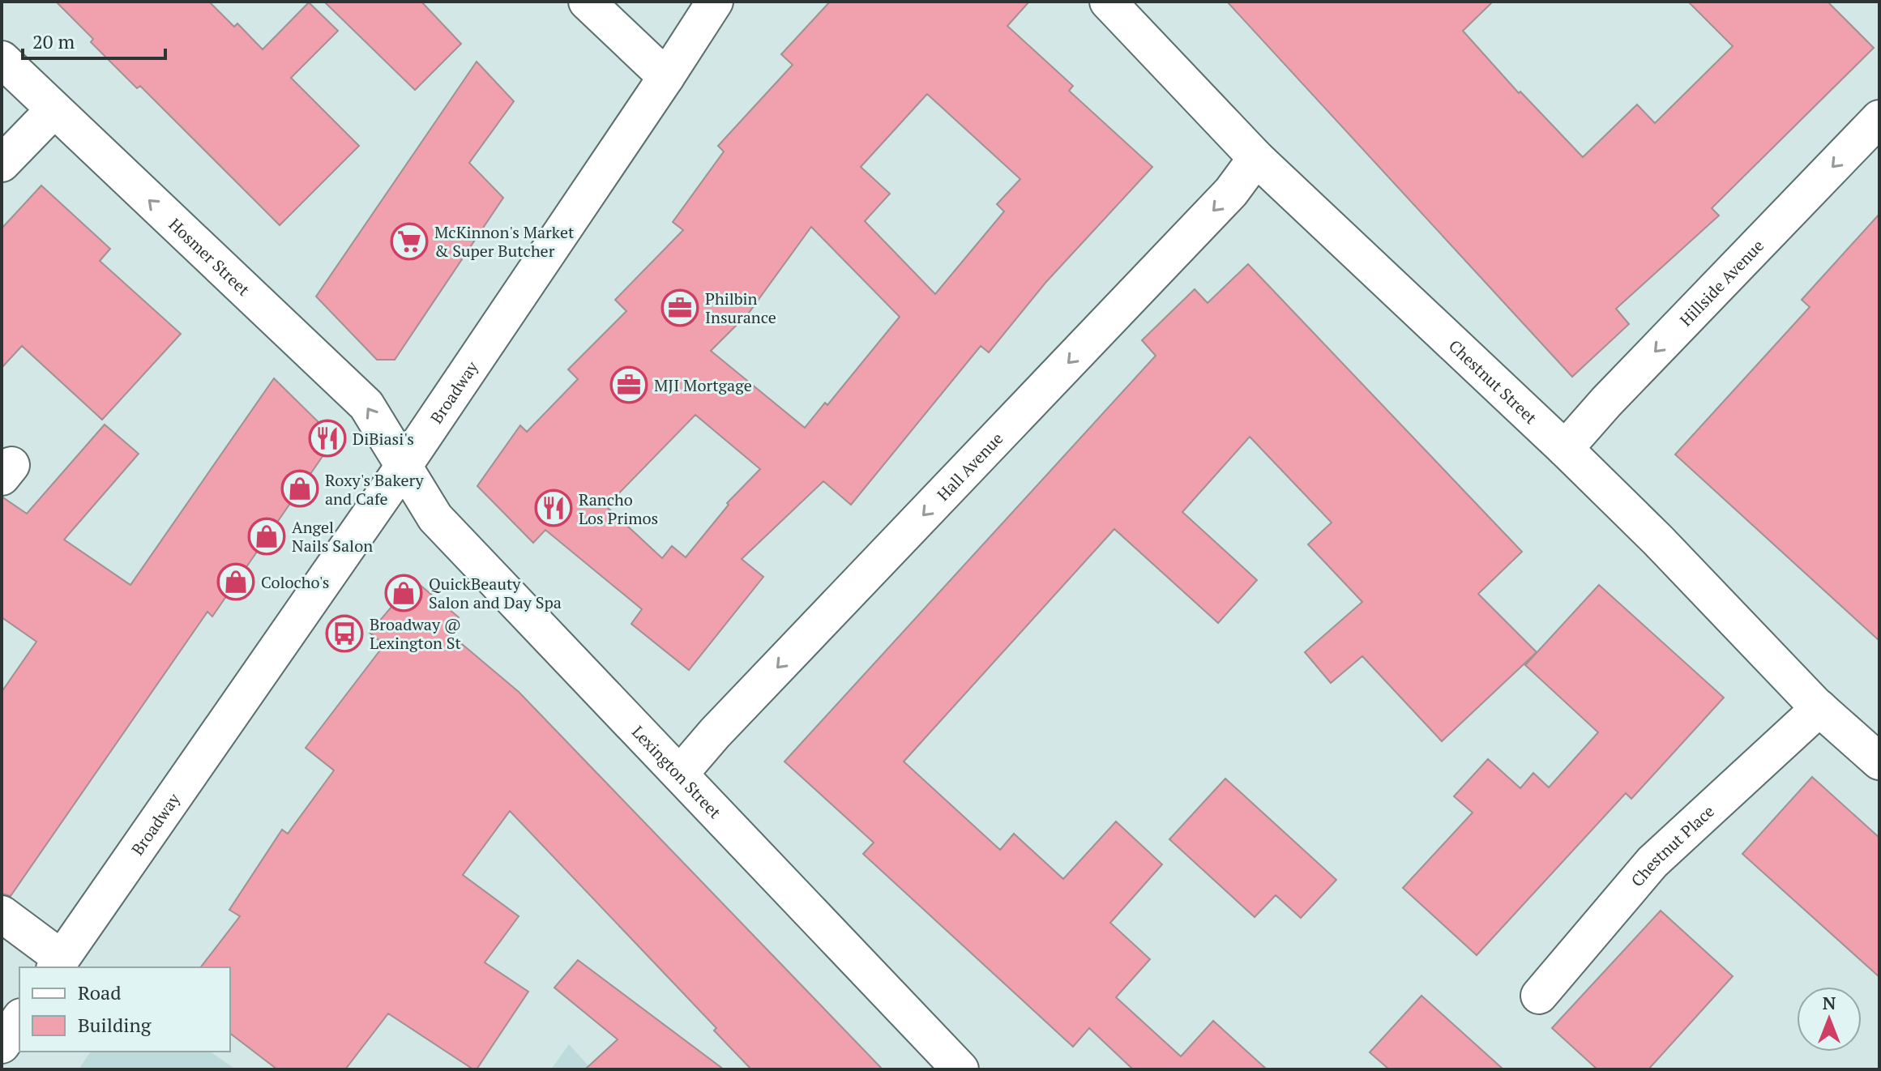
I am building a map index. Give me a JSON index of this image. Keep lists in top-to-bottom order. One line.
{"streets":{"street":["Hosmer Street","Hillside Avenue","Chestnut Street","Broadway","Hall Avenue","Lexington Street","Chestnut Place"]},"crossings":[["Hosmer Street","Broadway"],["Hosmer Street","Lexington Street"],["Hillside Avenue","Chestnut Street"],["Chestnut Street","Hall Avenue"],["Chestnut Street","Chestnut Place"],["Broadway","Lexington Street"],["Hall Avenue","Lexington Street"]],"one_way":["Hosmer Street","Hillside Avenue","Hall Avenue"],"places":{"supermarket":["McKinnon's Market & Super Butcher"],"office":["Philbin Insurance","MJI Mortgage"],"restaurant":["DiBiasi's","Rancho Los Primos"],"shop":["Roxy's Bakery and Cafe","Angel Nails Salon","Colocho's","QuickBeauty Salon and Day Spa"],"bus stop":["Broadway @ Lexington St"]},"legend":["Road","Building"],"scale_bar":"20 m","north":"top"}
